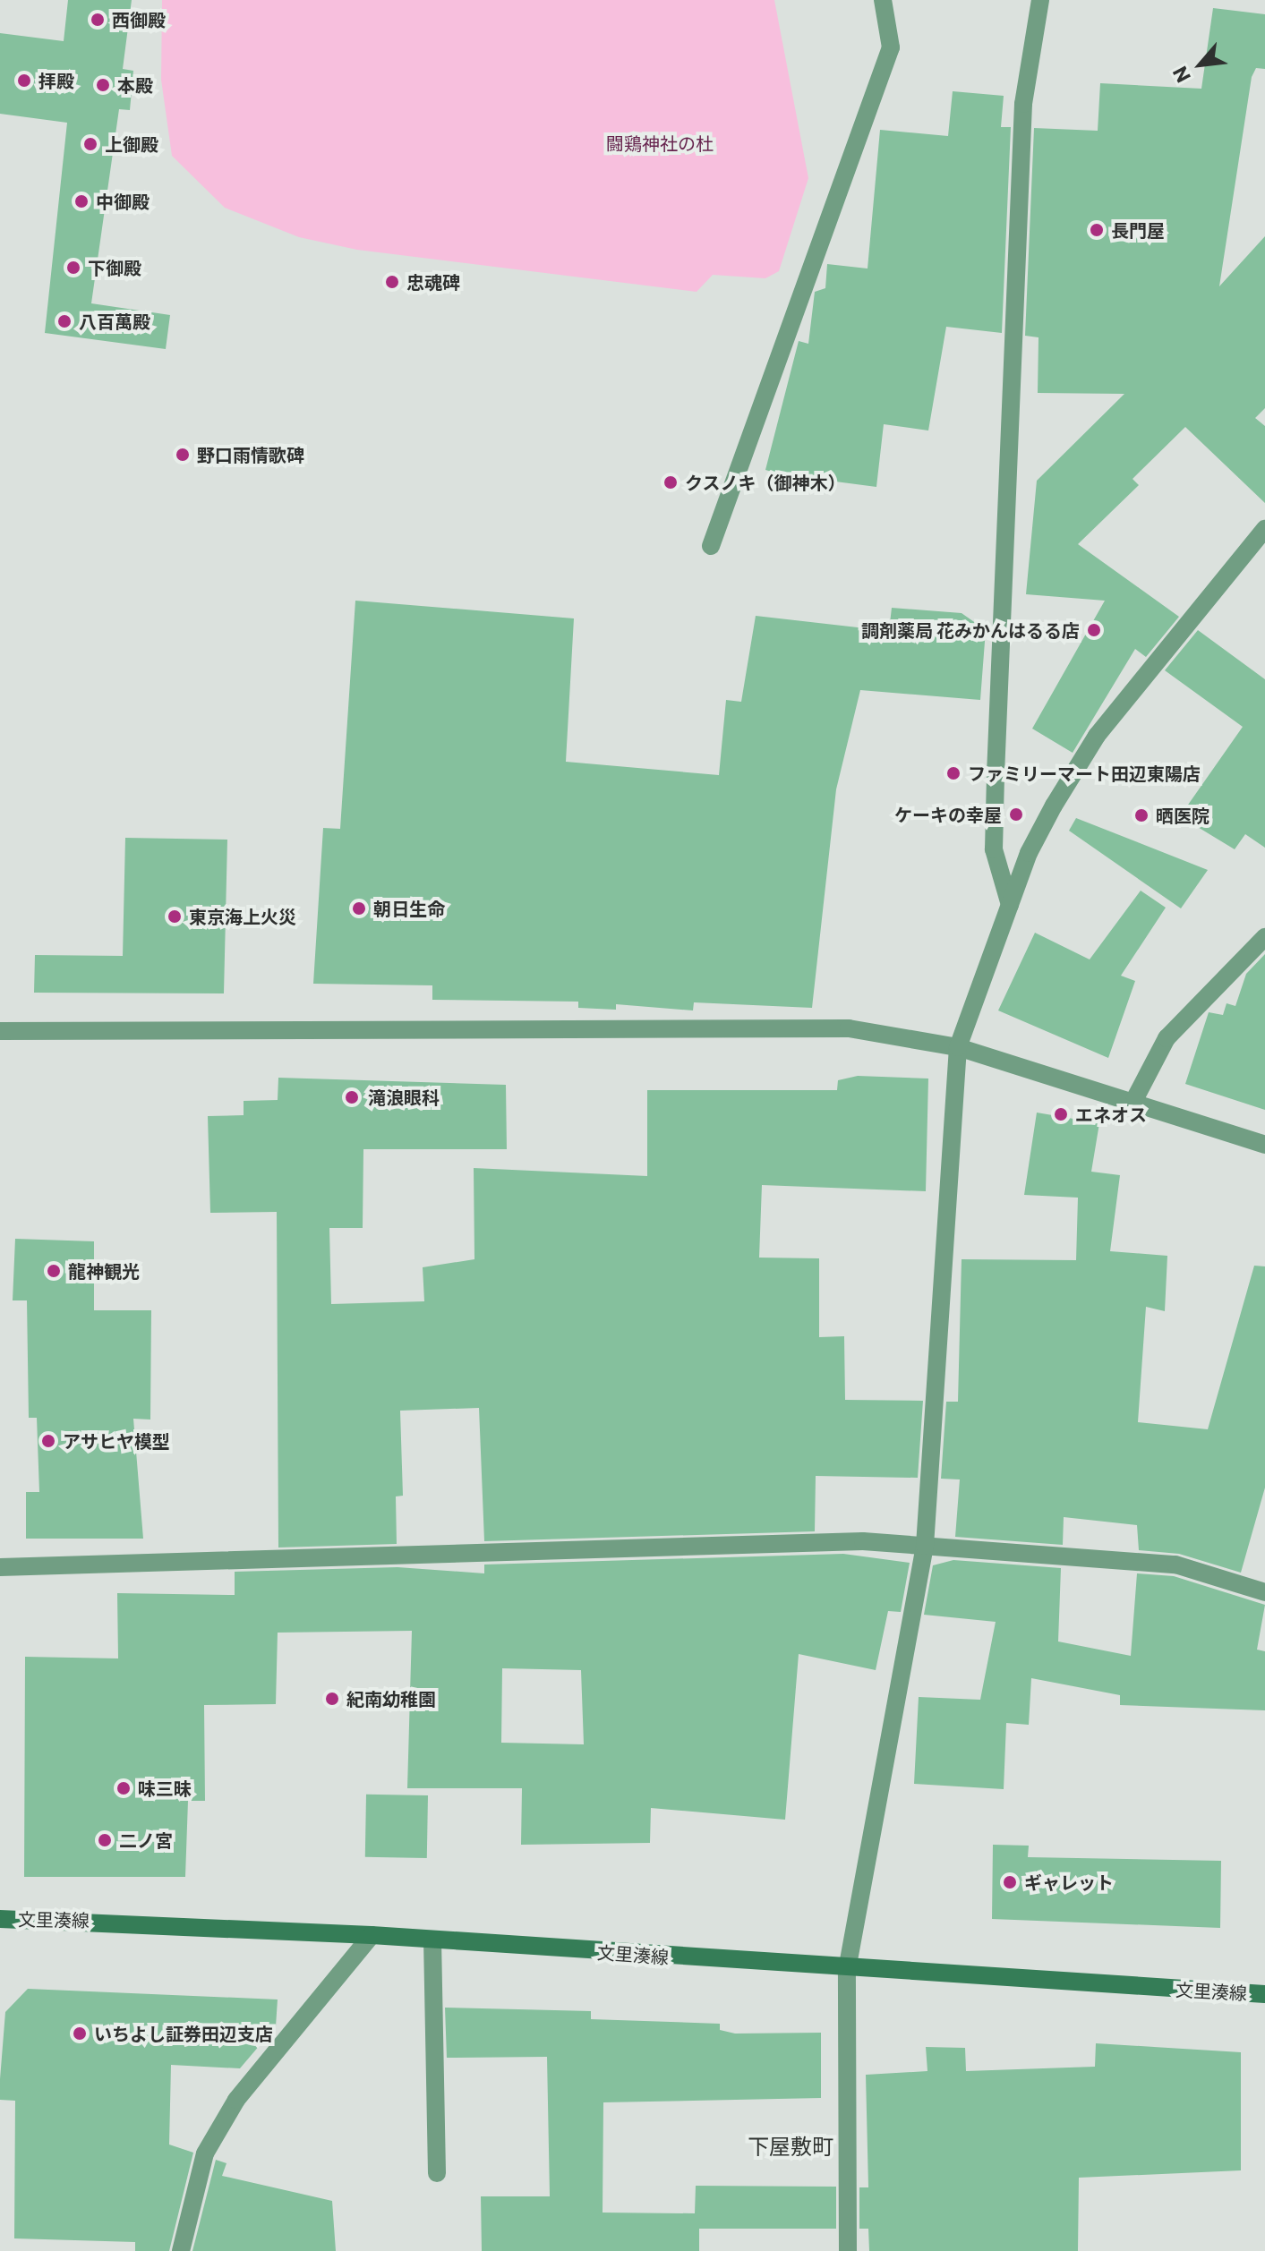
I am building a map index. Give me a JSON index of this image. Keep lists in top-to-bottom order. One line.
{"streets":{"main road":["文里湊線"]},"districts":["下屋敷町"],"parks":["闘鶏神社の杜"],"places":["西御殿","拝殿","本殿","上御殿","中御殿","長門屋","下御殿","忠魂碑","八百萬殿","野口雨情歌碑","クスノキ（御神木）","調剤薬局 花みかんはるる店","ファミリーマート田辺東陽店","ケーキの幸屋","晒医院","朝日生命","東京海上火災","滝浪眼科","エネオス","龍神観光","アサヒヤ模型","紀南幼稚園","味三昧","二ノ宮","ギャレット","いちよし証券田辺支店"],"north":"bottom left"}
